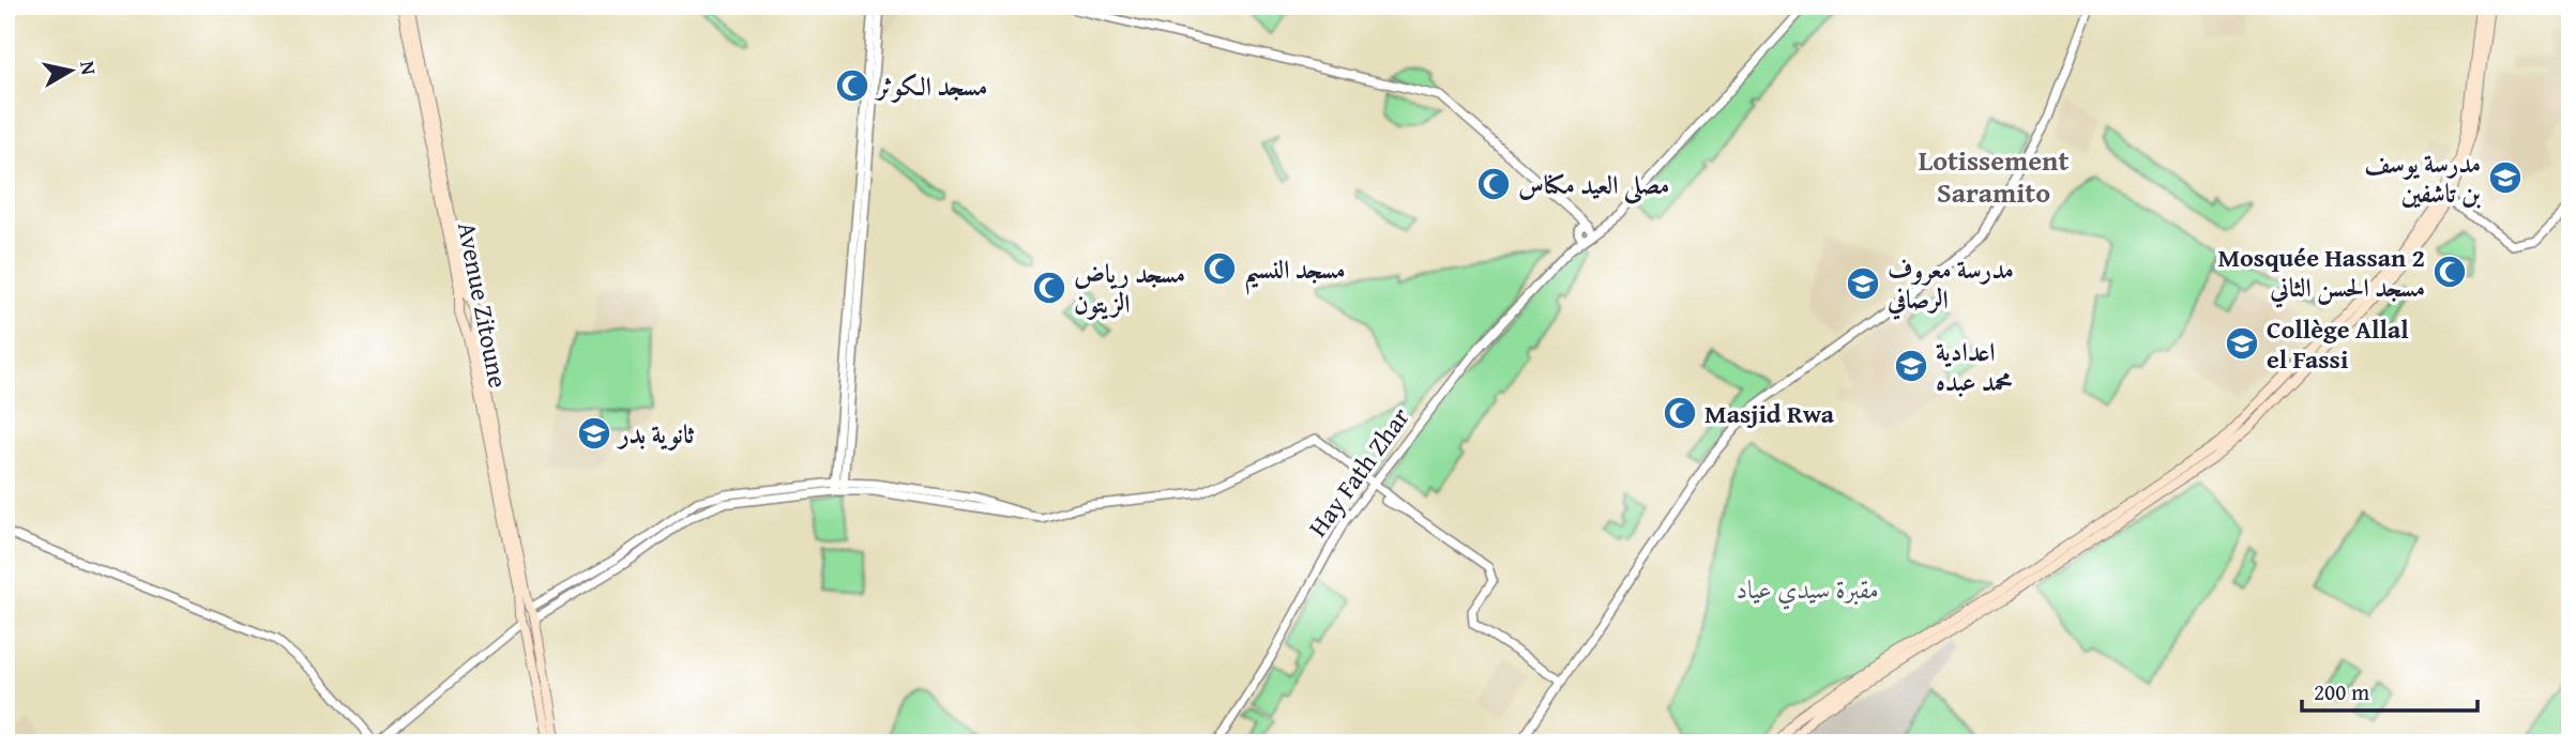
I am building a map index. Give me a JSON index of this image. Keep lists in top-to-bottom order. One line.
{"streets":{"main road":["Avenue Zitoune"],"street":["Hay Fath Zhar"]},"districts":["Lotissement Saramito"],"parks":["مقبرة سيدي عياد"],"places":{"mosque":["مسجد الكوثر","مصلى العيد مكناس","مسجد النسيم","Mosquée Hassan 2 مسجد الحسن الثاني","مسجد رياض الزيتون","Masjid Rwa"],"school or university":["مدرسة يوسف بن تاشفين","مدرسة معروف الرصافي","Collège Allal el Fassi","اعدادية محمد عبده","ثانوية بدر"]},"scale_bar":"200 m","north":"right"}
